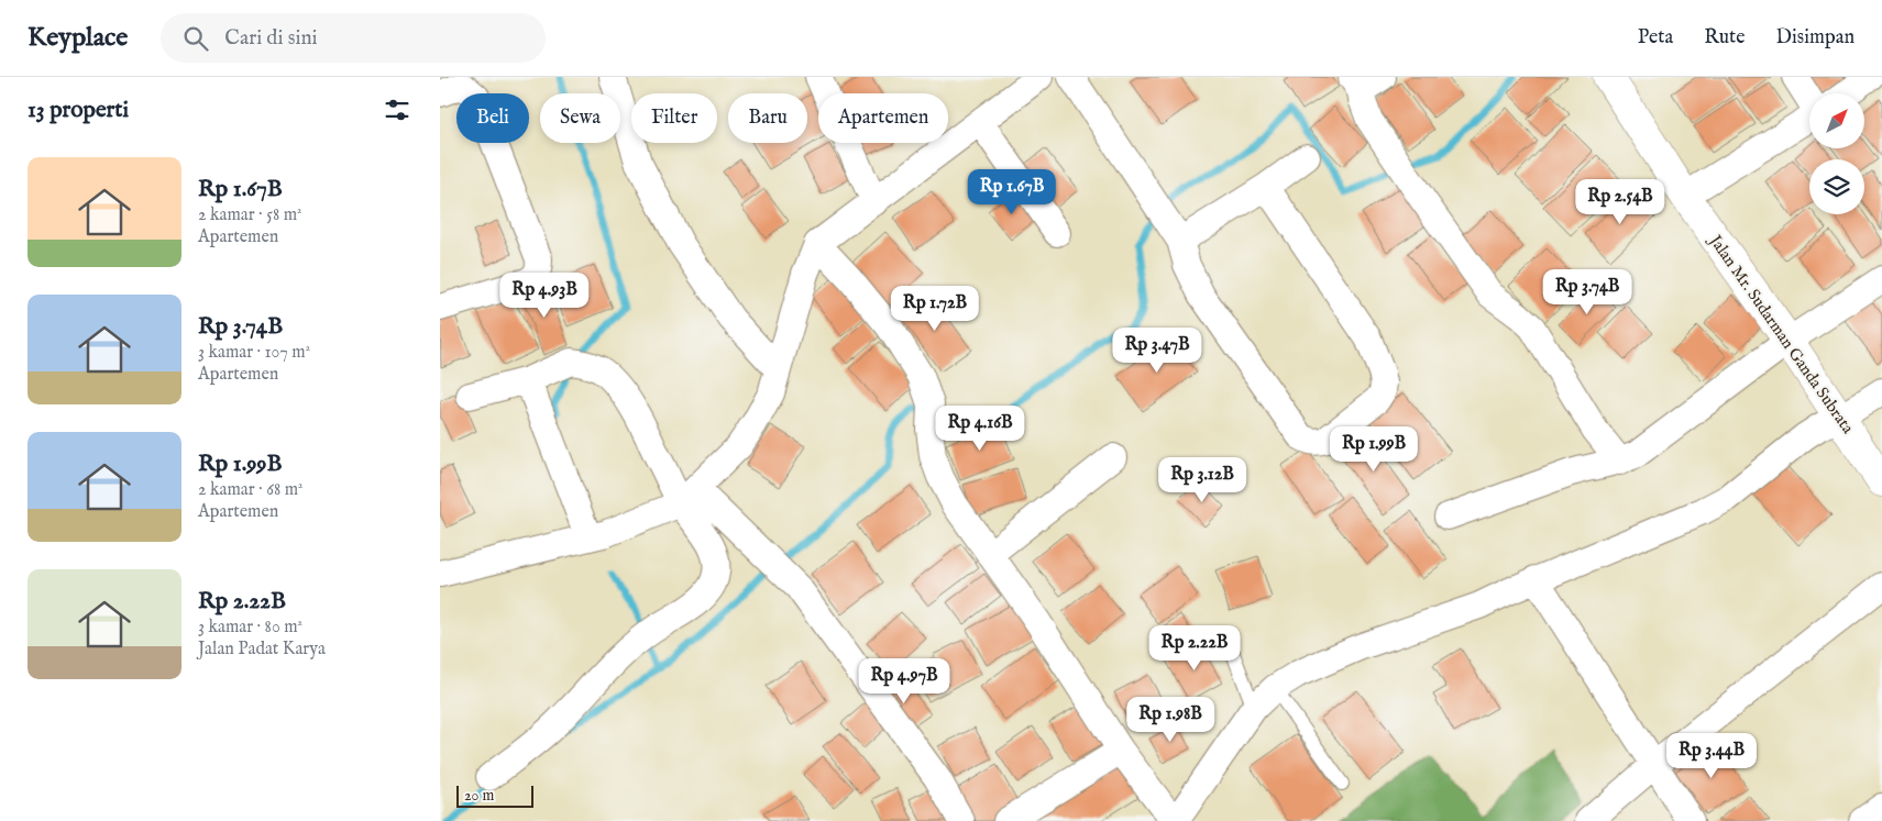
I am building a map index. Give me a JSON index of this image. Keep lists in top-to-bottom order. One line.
{"streets":{"street":["Jalan Mr. Sudarman Ganda Subrata"]},"scale_bar":"20 m","north":"top right","page":{"header":"Keyplace","search":"Cari di sini","nav":["Peta","Rute","Disimpan"],"heading":"13 properti","chip":["Beli","Sewa","Filter","Baru","Apartemen"],"list":[{"name":"Rp 1.67B","note":"2 kamar · 58 m² · Apartemen"},{"name":"Rp 3.74B","note":"3 kamar · 107 m² · Apartemen"},{"name":"Rp 1.99B","note":"2 kamar · 68 m² · Apartemen"},{"name":"Rp 2.22B","note":"3 kamar · 80 m² · Jalan Padat Karya"}],"price":["Rp 1.67B","Rp 2.54B","Rp 3.74B","Rp 4.93B","Rp 1.72B","Rp 3.47B","Rp 4.16B","Rp 1.99B","Rp 3.12B","Rp 2.22B","Rp 4.97B","Rp 1.98B","Rp 3.44B"],"scale":"20 m"}}
